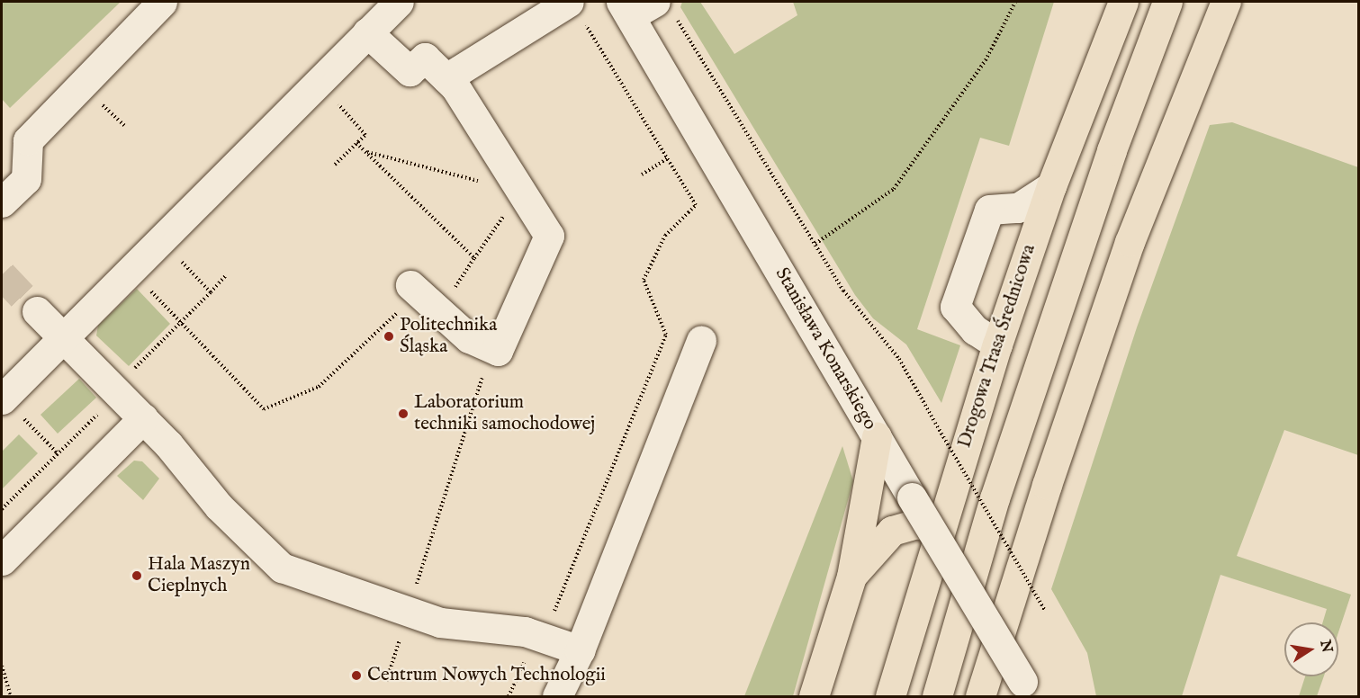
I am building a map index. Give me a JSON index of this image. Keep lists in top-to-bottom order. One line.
{"streets":{"main road":["Drogowa Trasa Średnicowa"],"street":["Stanisława Konarskiego"]},"places":["Politechnika Śląska","Laboratorium techniki samochodowej","Hala Maszyn Cieplnych","Centrum Nowych Technologii"],"north":"right"}
